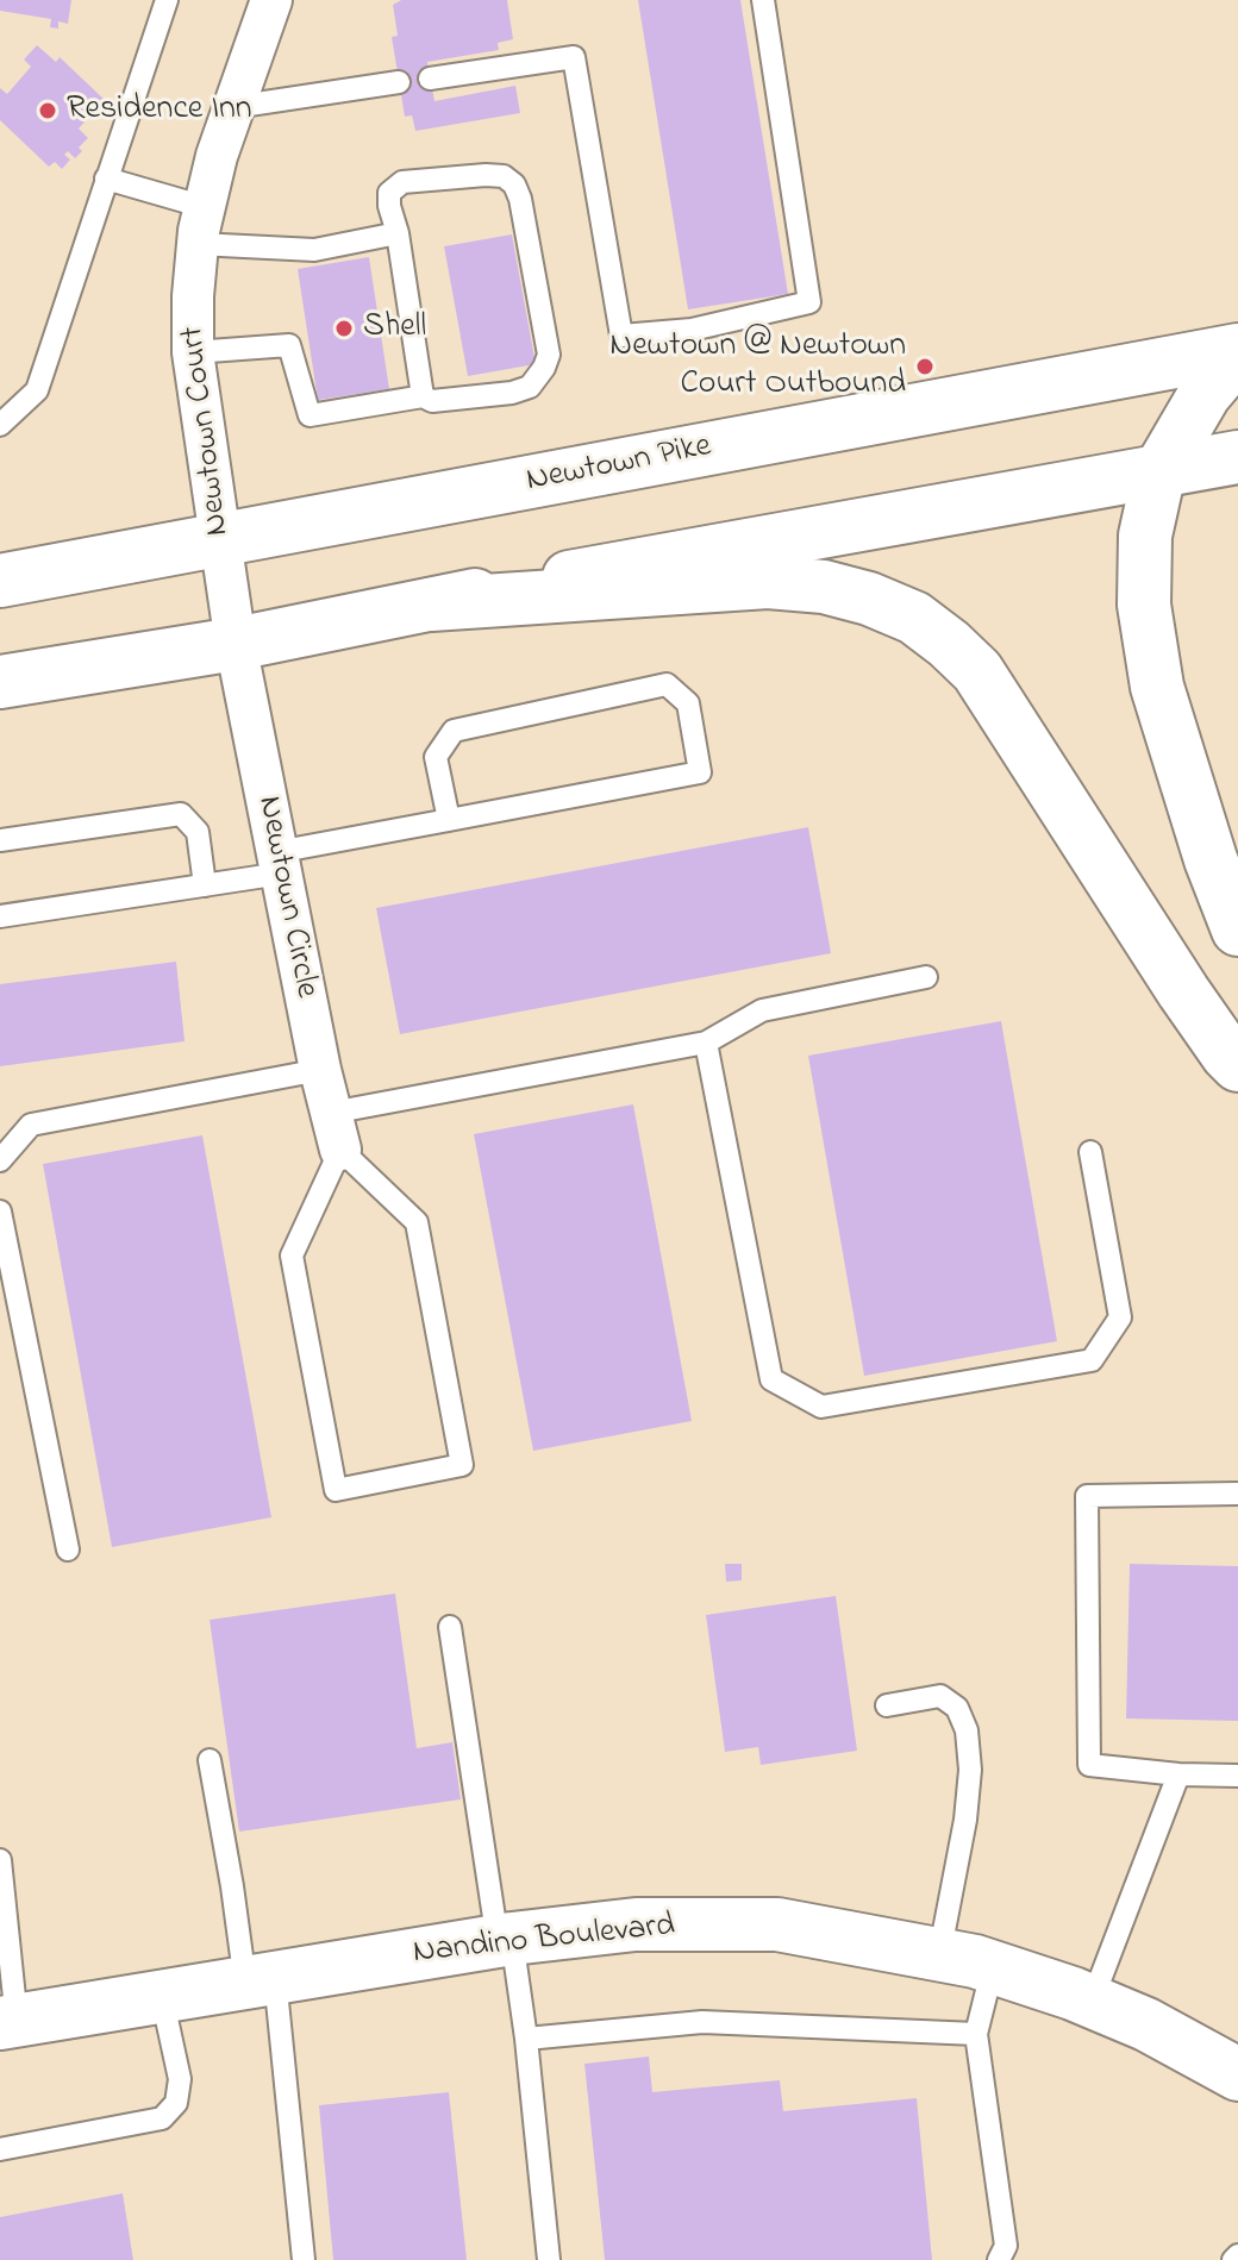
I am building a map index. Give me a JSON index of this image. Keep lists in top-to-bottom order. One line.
{"streets":{"main road":["Newtown Pike","Nandino Boulevard"],"street":["Newtown Court","Newtown Circle"]},"crossings":[["Newtown Court","Newtown Pike"],["Newtown Court","Newtown Circle"]],"places":["Residence Inn","Shell","Newtown @ Newtown Court Outbound"]}
